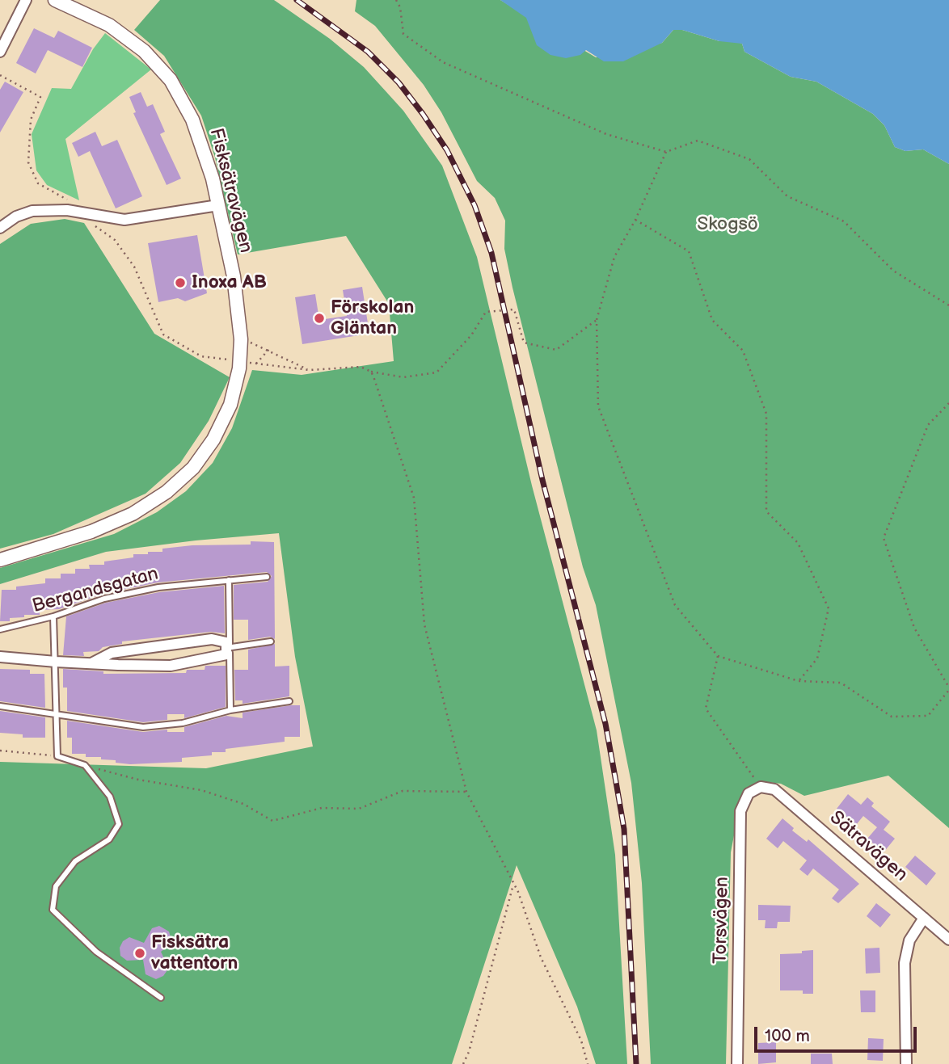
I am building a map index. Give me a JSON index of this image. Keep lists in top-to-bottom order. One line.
{"streets":{"street":["Fisksätravägen","Sätravägen","Torsvägen"],"lane":["Bergandsgatan"]},"crossings":[["Sätravägen","Torsvägen"]],"parks":["Skogsö"],"places":["Inoxa AB","Förskolan Gläntan","Fisksätra vattentorn"],"scale_bar":"100 m"}
